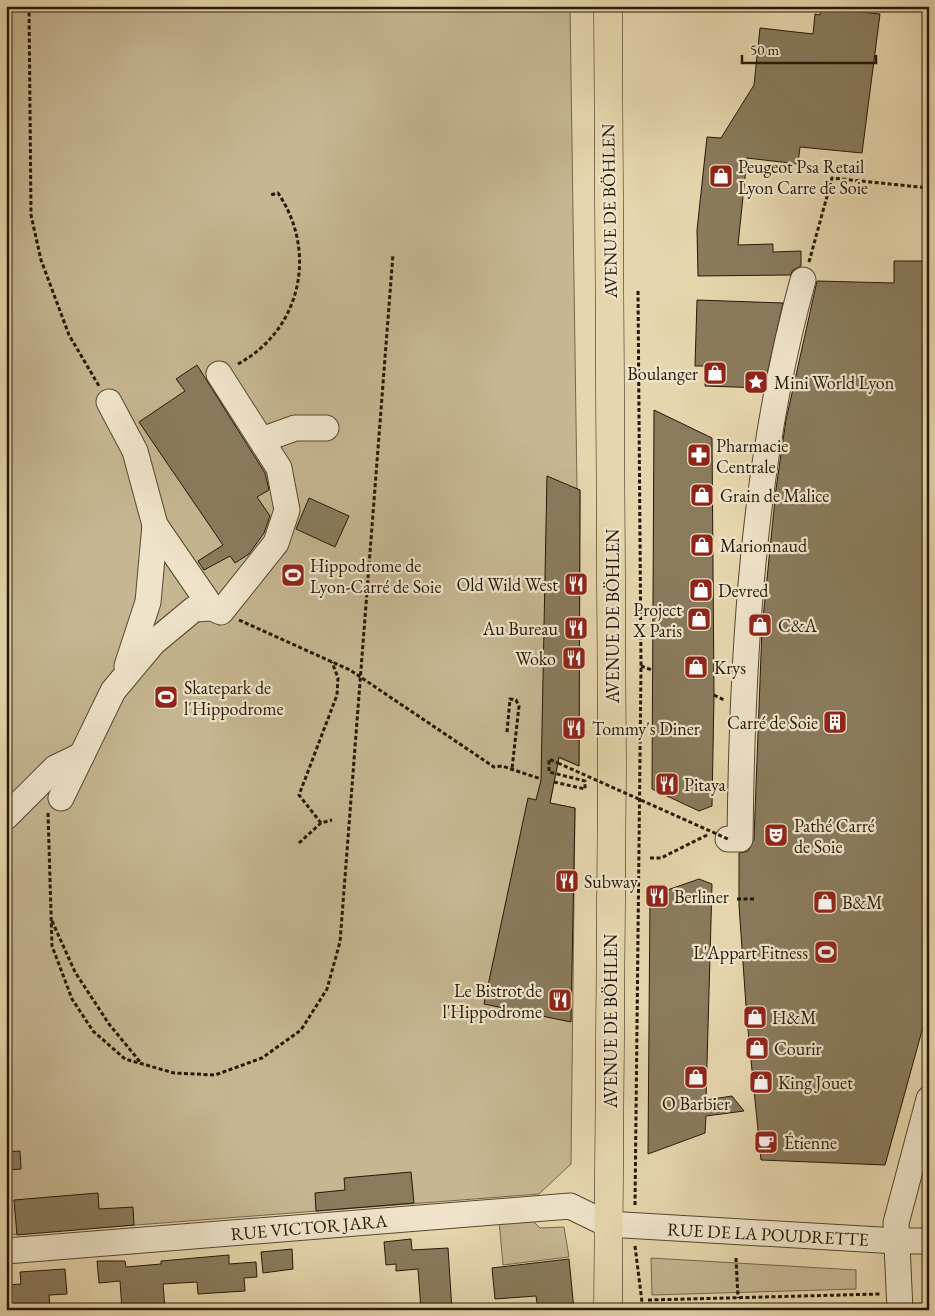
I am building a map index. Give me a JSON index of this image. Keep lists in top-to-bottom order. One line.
{"streets":{"main road":["AVENUE DE BÖHLEN"],"street":["RUE VICTOR JARA","RUE DE LA POUDRETTE"]},"crossings":[["AVENUE DE BÖHLEN","RUE VICTOR JARA"],["AVENUE DE BÖHLEN","RUE DE LA POUDRETTE"],["RUE VICTOR JARA","RUE DE LA POUDRETTE"]],"places":{"shop":["Peugeot Psa Retail Lyon Carre de Soie","Boulanger","Grain de Malice","Marionnaud","Devred","Project X Paris","C&A","Krys","B&M","H&M","Courir","O Barbier","King Jouet"],"place":["Mini World Lyon"],"pharmacy":["Pharmacie Centrale"],"sports":["Hippodrome de Lyon-Carré de Soie","Skatepark de l'Hippodrome","L'Appart Fitness"],"restaurant":["Old Wild West","Au Bureau","Woko","Tommy's Diner","Pitaya","Subway","Berliner","Le Bistrot de l'Hippodrome"],"building":["Carré de Soie"],"theatre":["Pathé Carré de Soie"],"cafe":["Étienne"]},"scale_bar":"50 m"}
